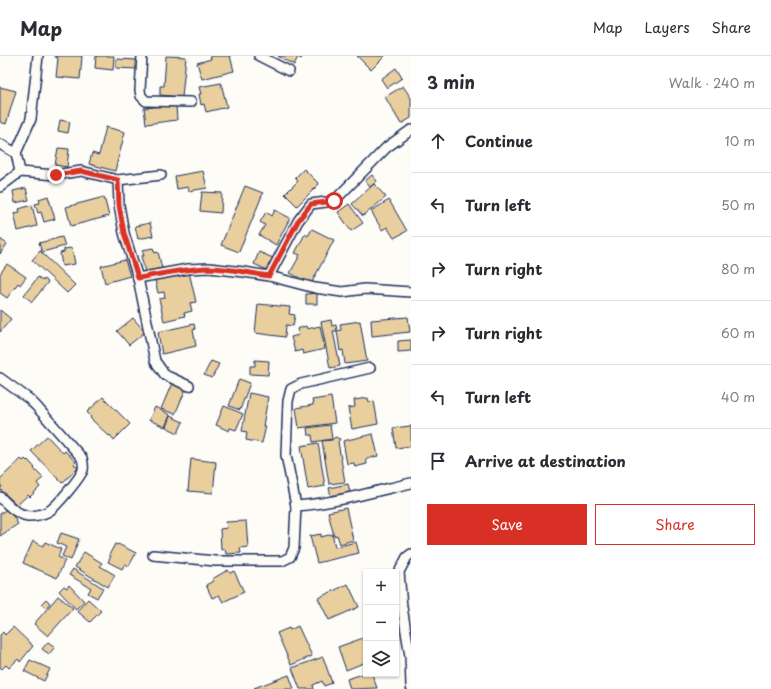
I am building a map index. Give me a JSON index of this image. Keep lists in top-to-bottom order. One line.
{"page":{"header":"Map","nav":["Map","Layers","Share"],"heading":["3 min","Walk · 240 m"],"list":[["Continue","10 m"],["Turn left","50 m"],["Turn right","80 m"],["Turn right","60 m"],["Turn left","40 m"],"Arrive at destination"],"buttons":["Save","Share"],"map_buttons":["+","−"]}}
